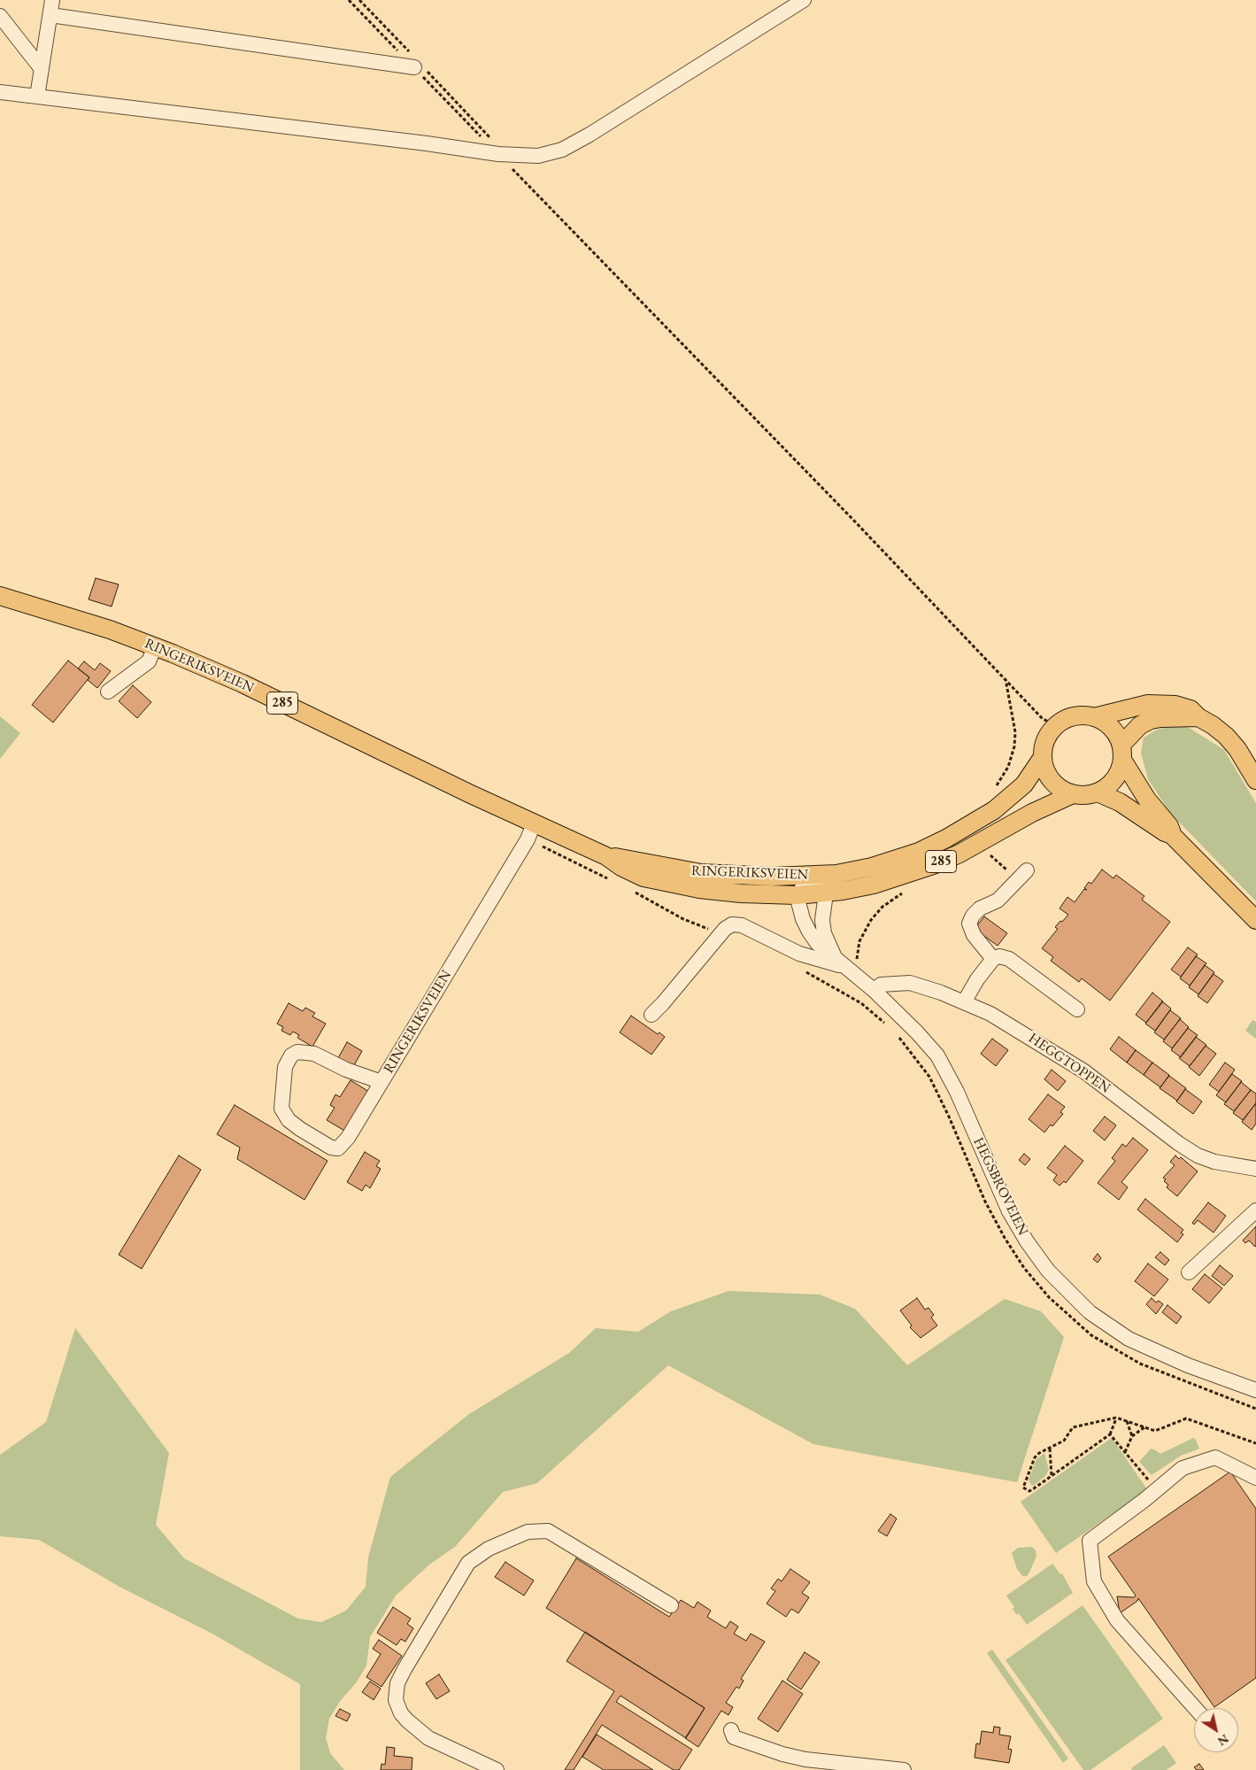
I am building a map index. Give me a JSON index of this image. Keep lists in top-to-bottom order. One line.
{"streets":{"main road":["RINGERIKSVEIEN","285"],"street":["HEGGTOPPEN","HEGSBROVEIEN"]},"crossings":[["RINGERIKSVEIEN","285"],["RINGERIKSVEIEN","HEGSBROVEIEN"],["HEGGTOPPEN","HEGSBROVEIEN"]],"north":"bottom right"}
